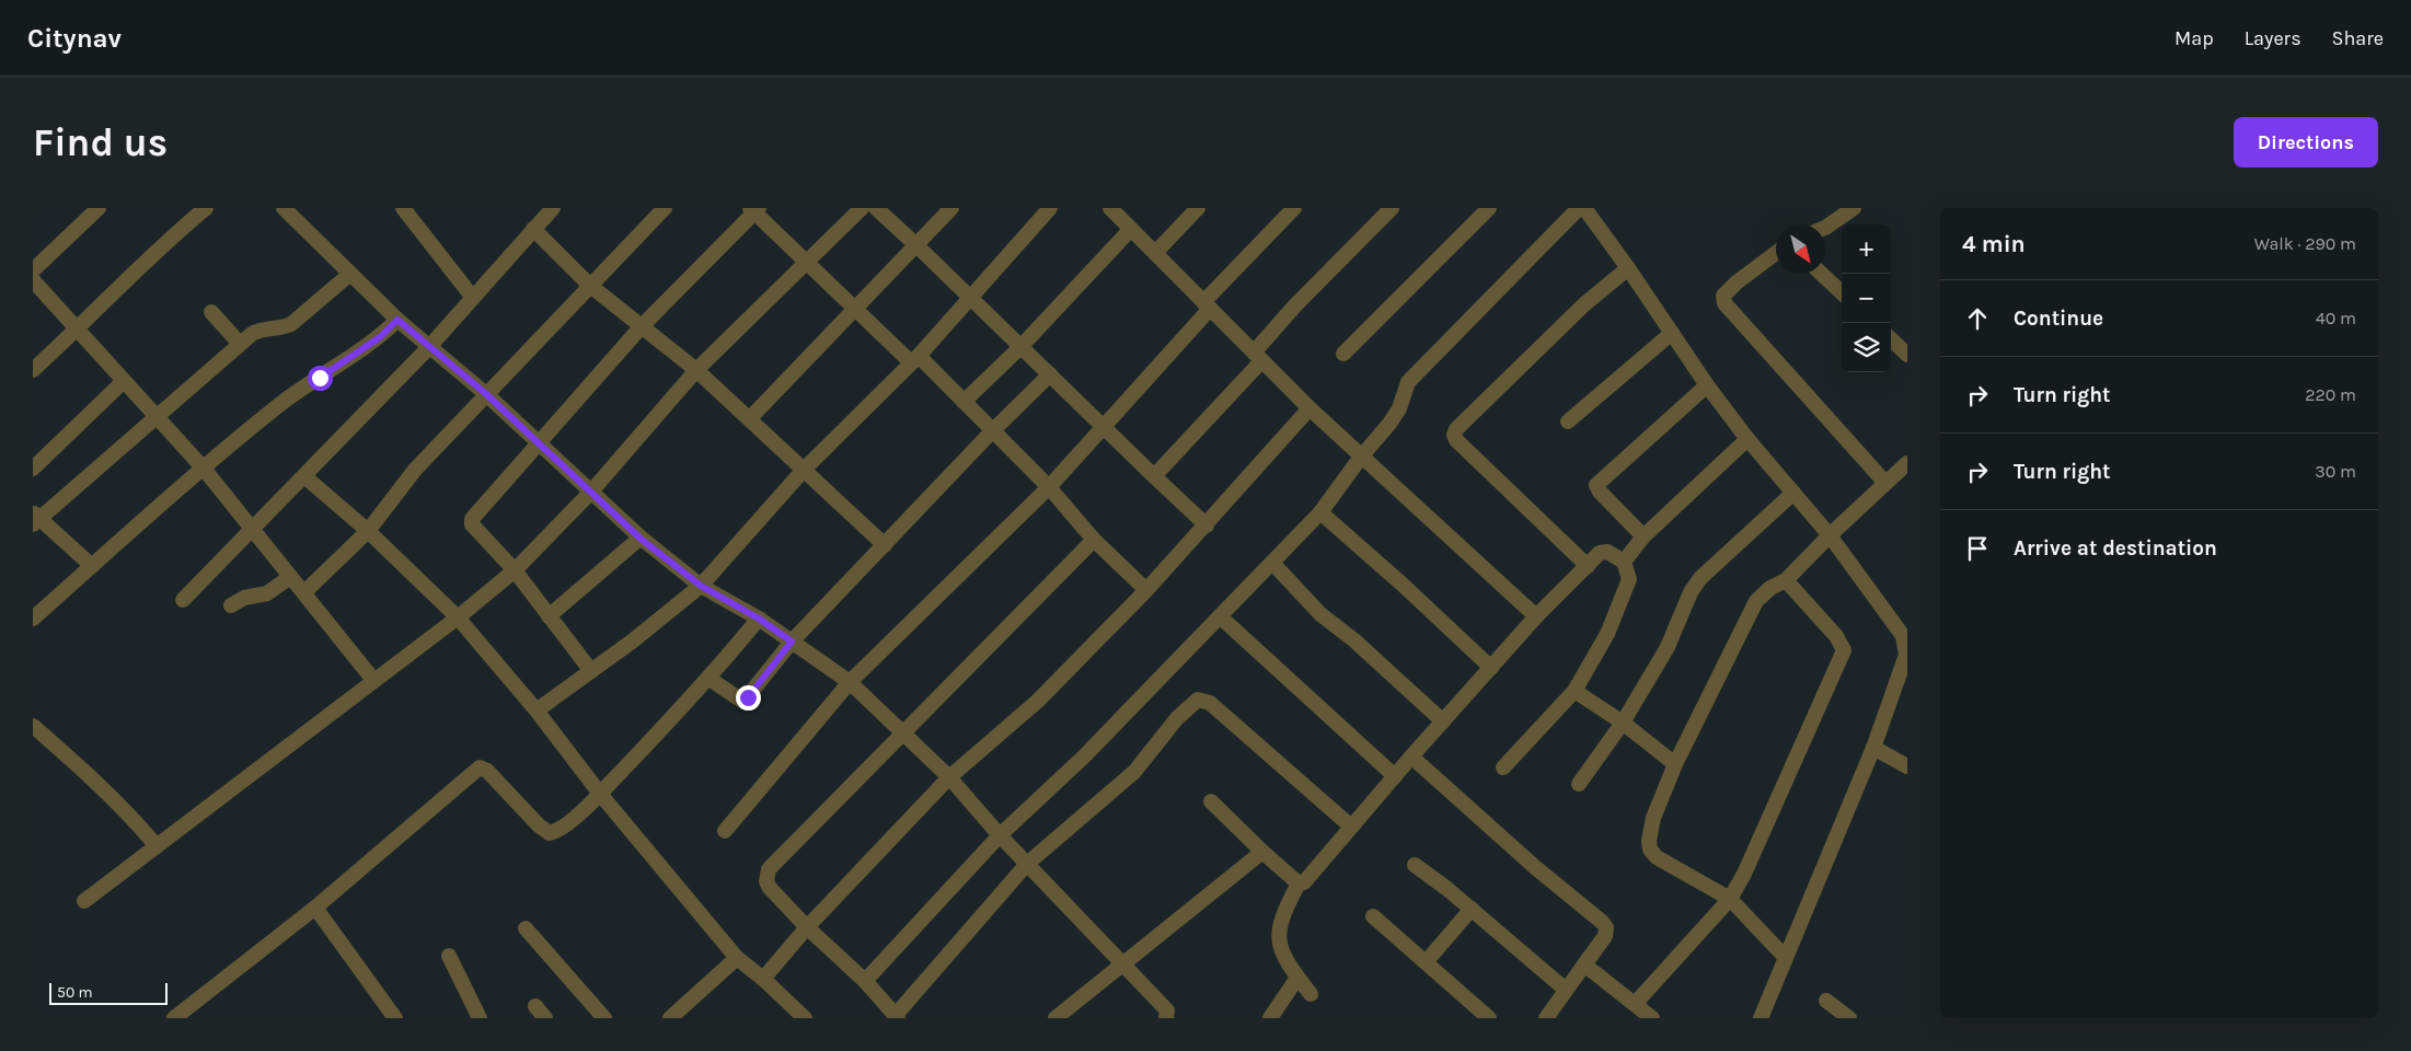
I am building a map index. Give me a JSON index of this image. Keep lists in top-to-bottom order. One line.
{"scale_bar":"50 m","north":"bottom right","page":{"header":"Citynav","nav":["Map","Layers","Share"],"buttons":"Directions","title":"Find us","heading":["4 min","Walk · 290 m"],"map_buttons":["+","−"],"list":[["Continue","40 m"],["Turn right","220 m"],["Turn right","30 m"],"Arrive at destination"],"scale":"50 m"}}
